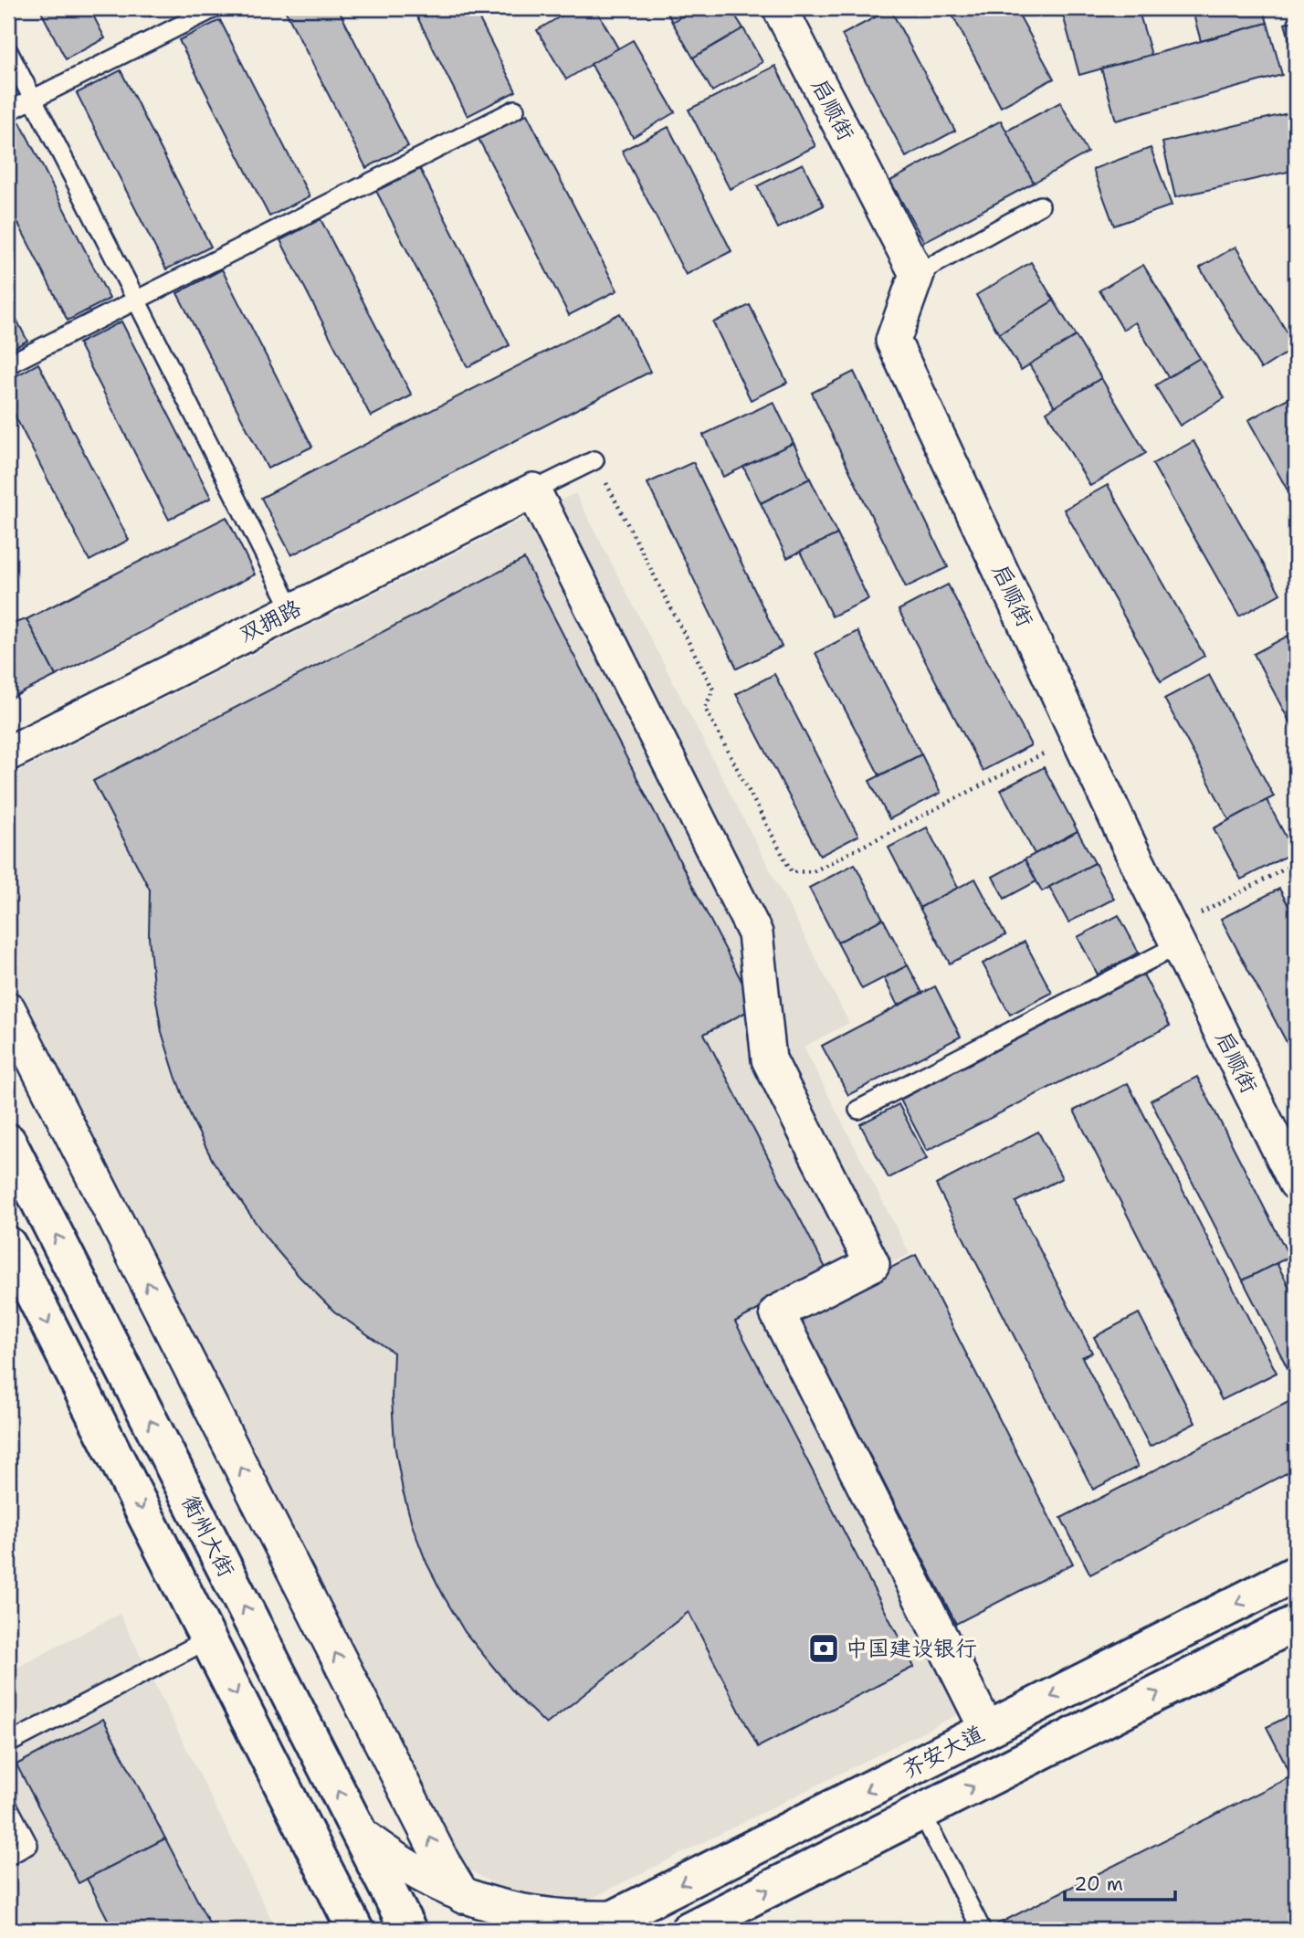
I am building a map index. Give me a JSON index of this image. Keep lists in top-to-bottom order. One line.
{"streets":{"main road":["衡州大街","齐安大道"],"street":["启顺街","双拥路"]},"places":{"bank":["中国建设银行"]},"scale_bar":"20 m"}
